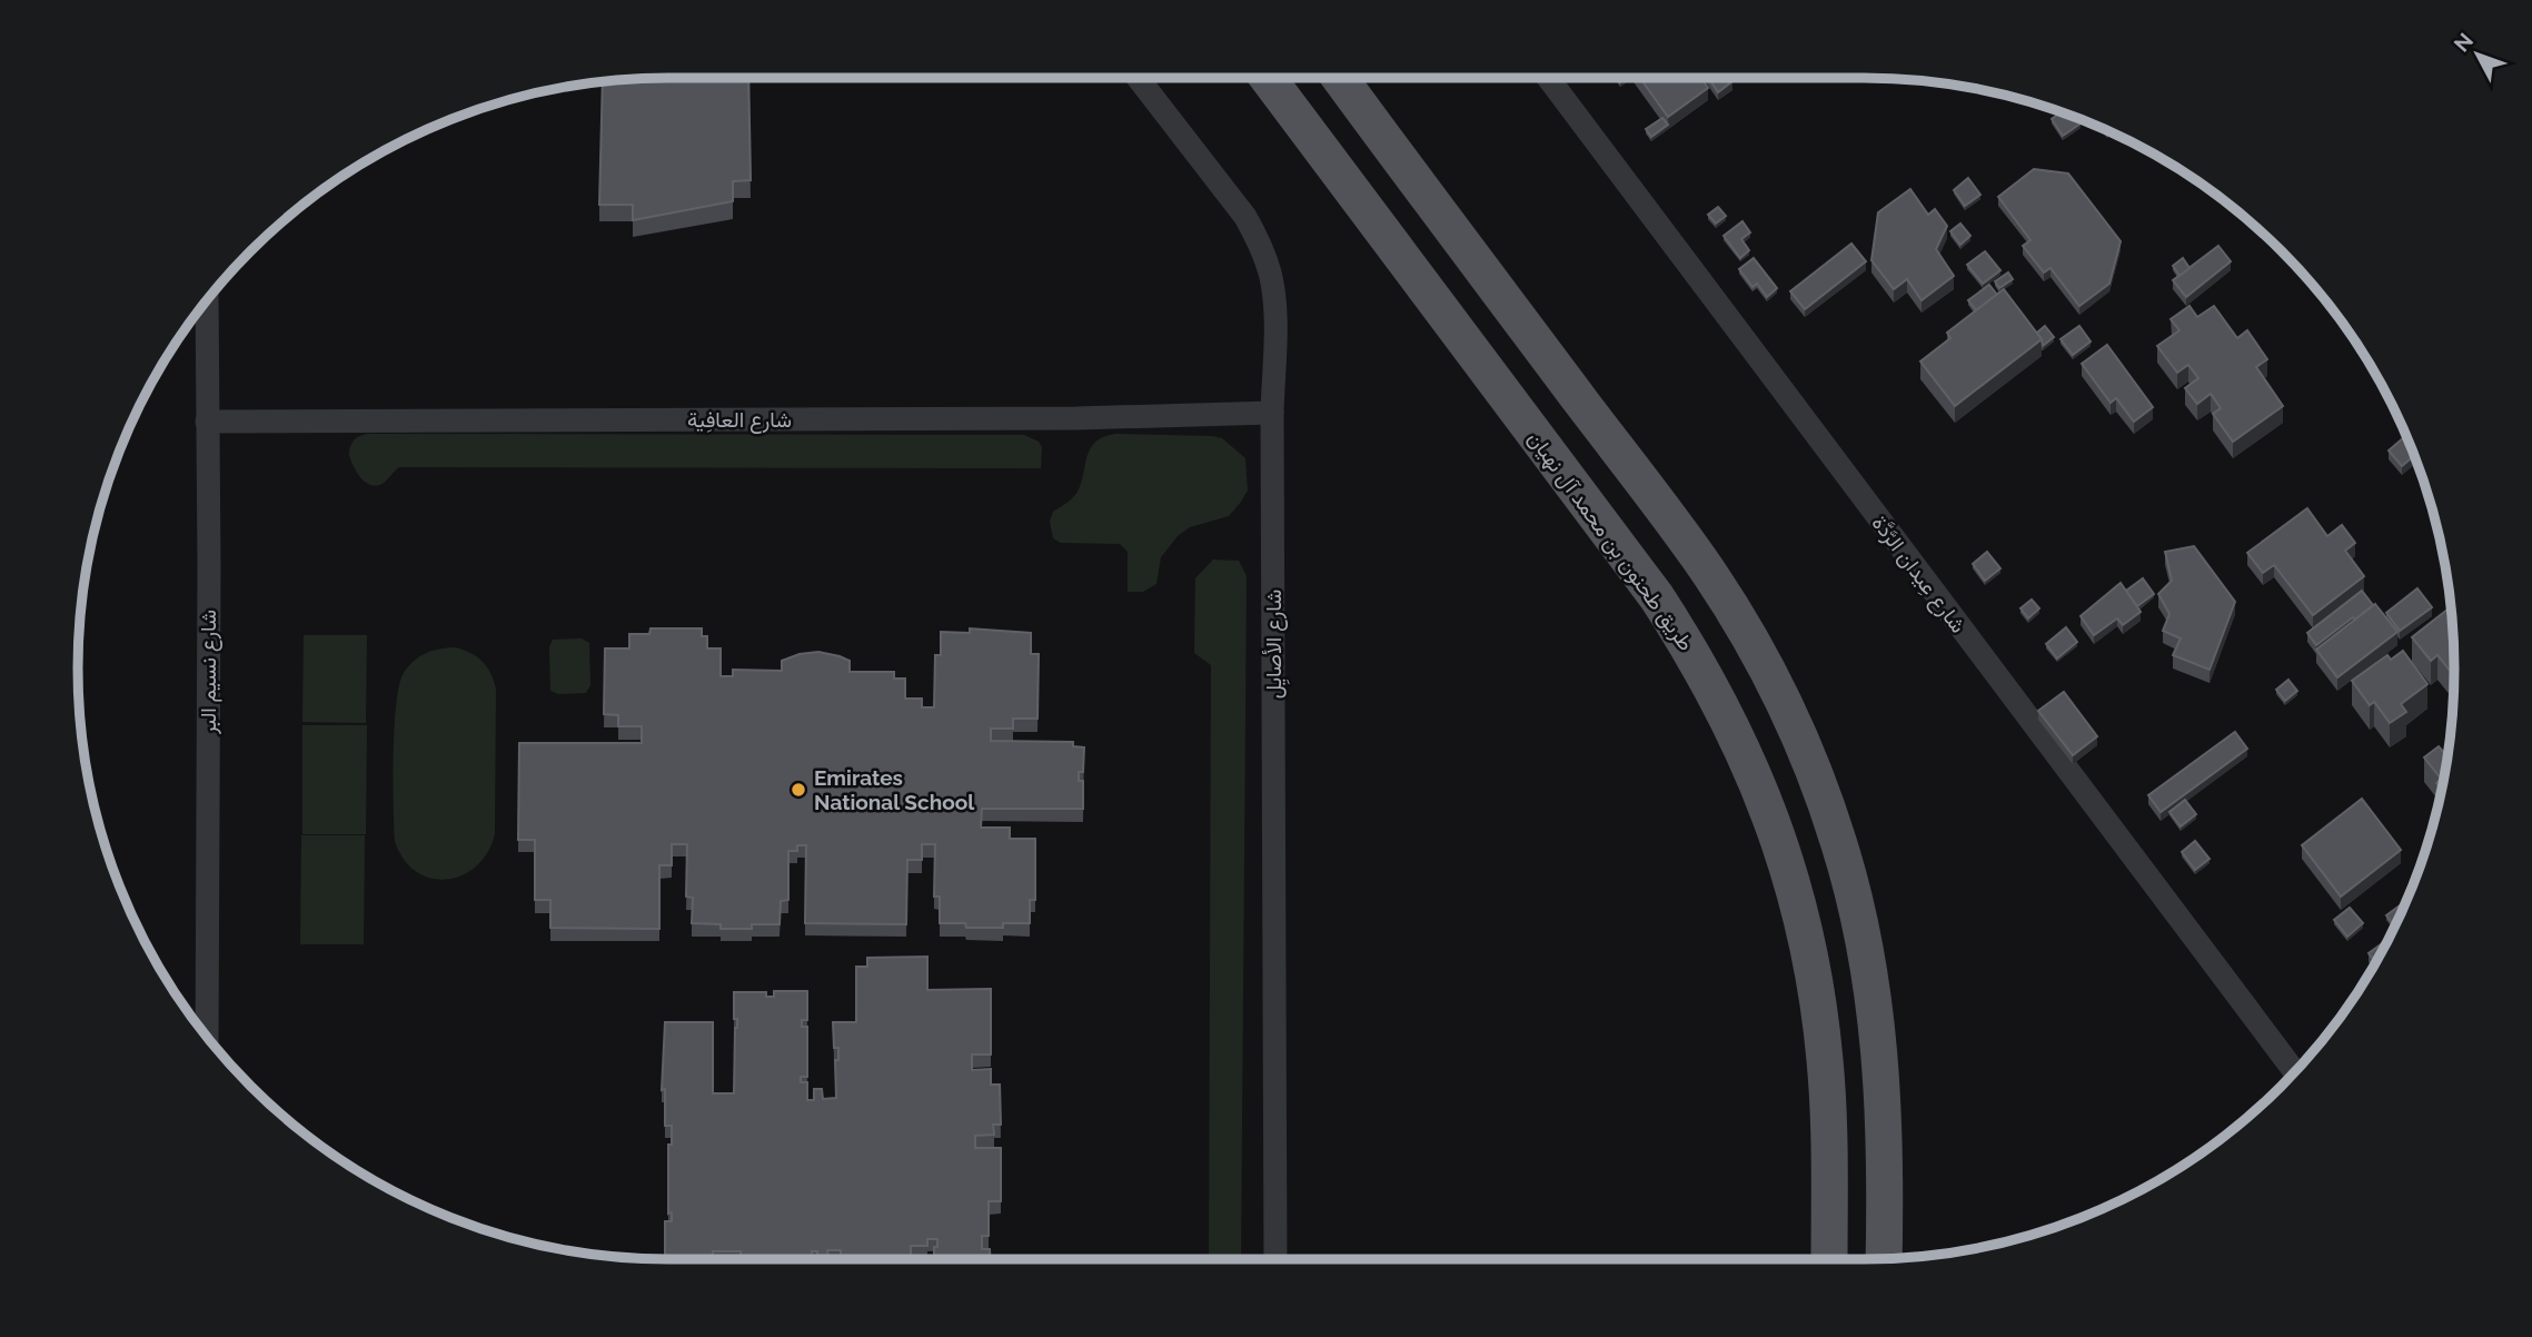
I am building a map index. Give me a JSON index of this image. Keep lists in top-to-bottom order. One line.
{"streets":{"main road":["طريق طحنون بن محمد آل نهيان"],"street":["شارع العافِية","شارع عِيدان الرَّدَّة","شارع الأصايِل","شارع نسيم البر"]},"crossings":[["شارع العافِية","شارع الأصايِل"],["شارع العافِية","شارع نسيم البر"]],"places":["Emirates National School"],"north":"top left"}
